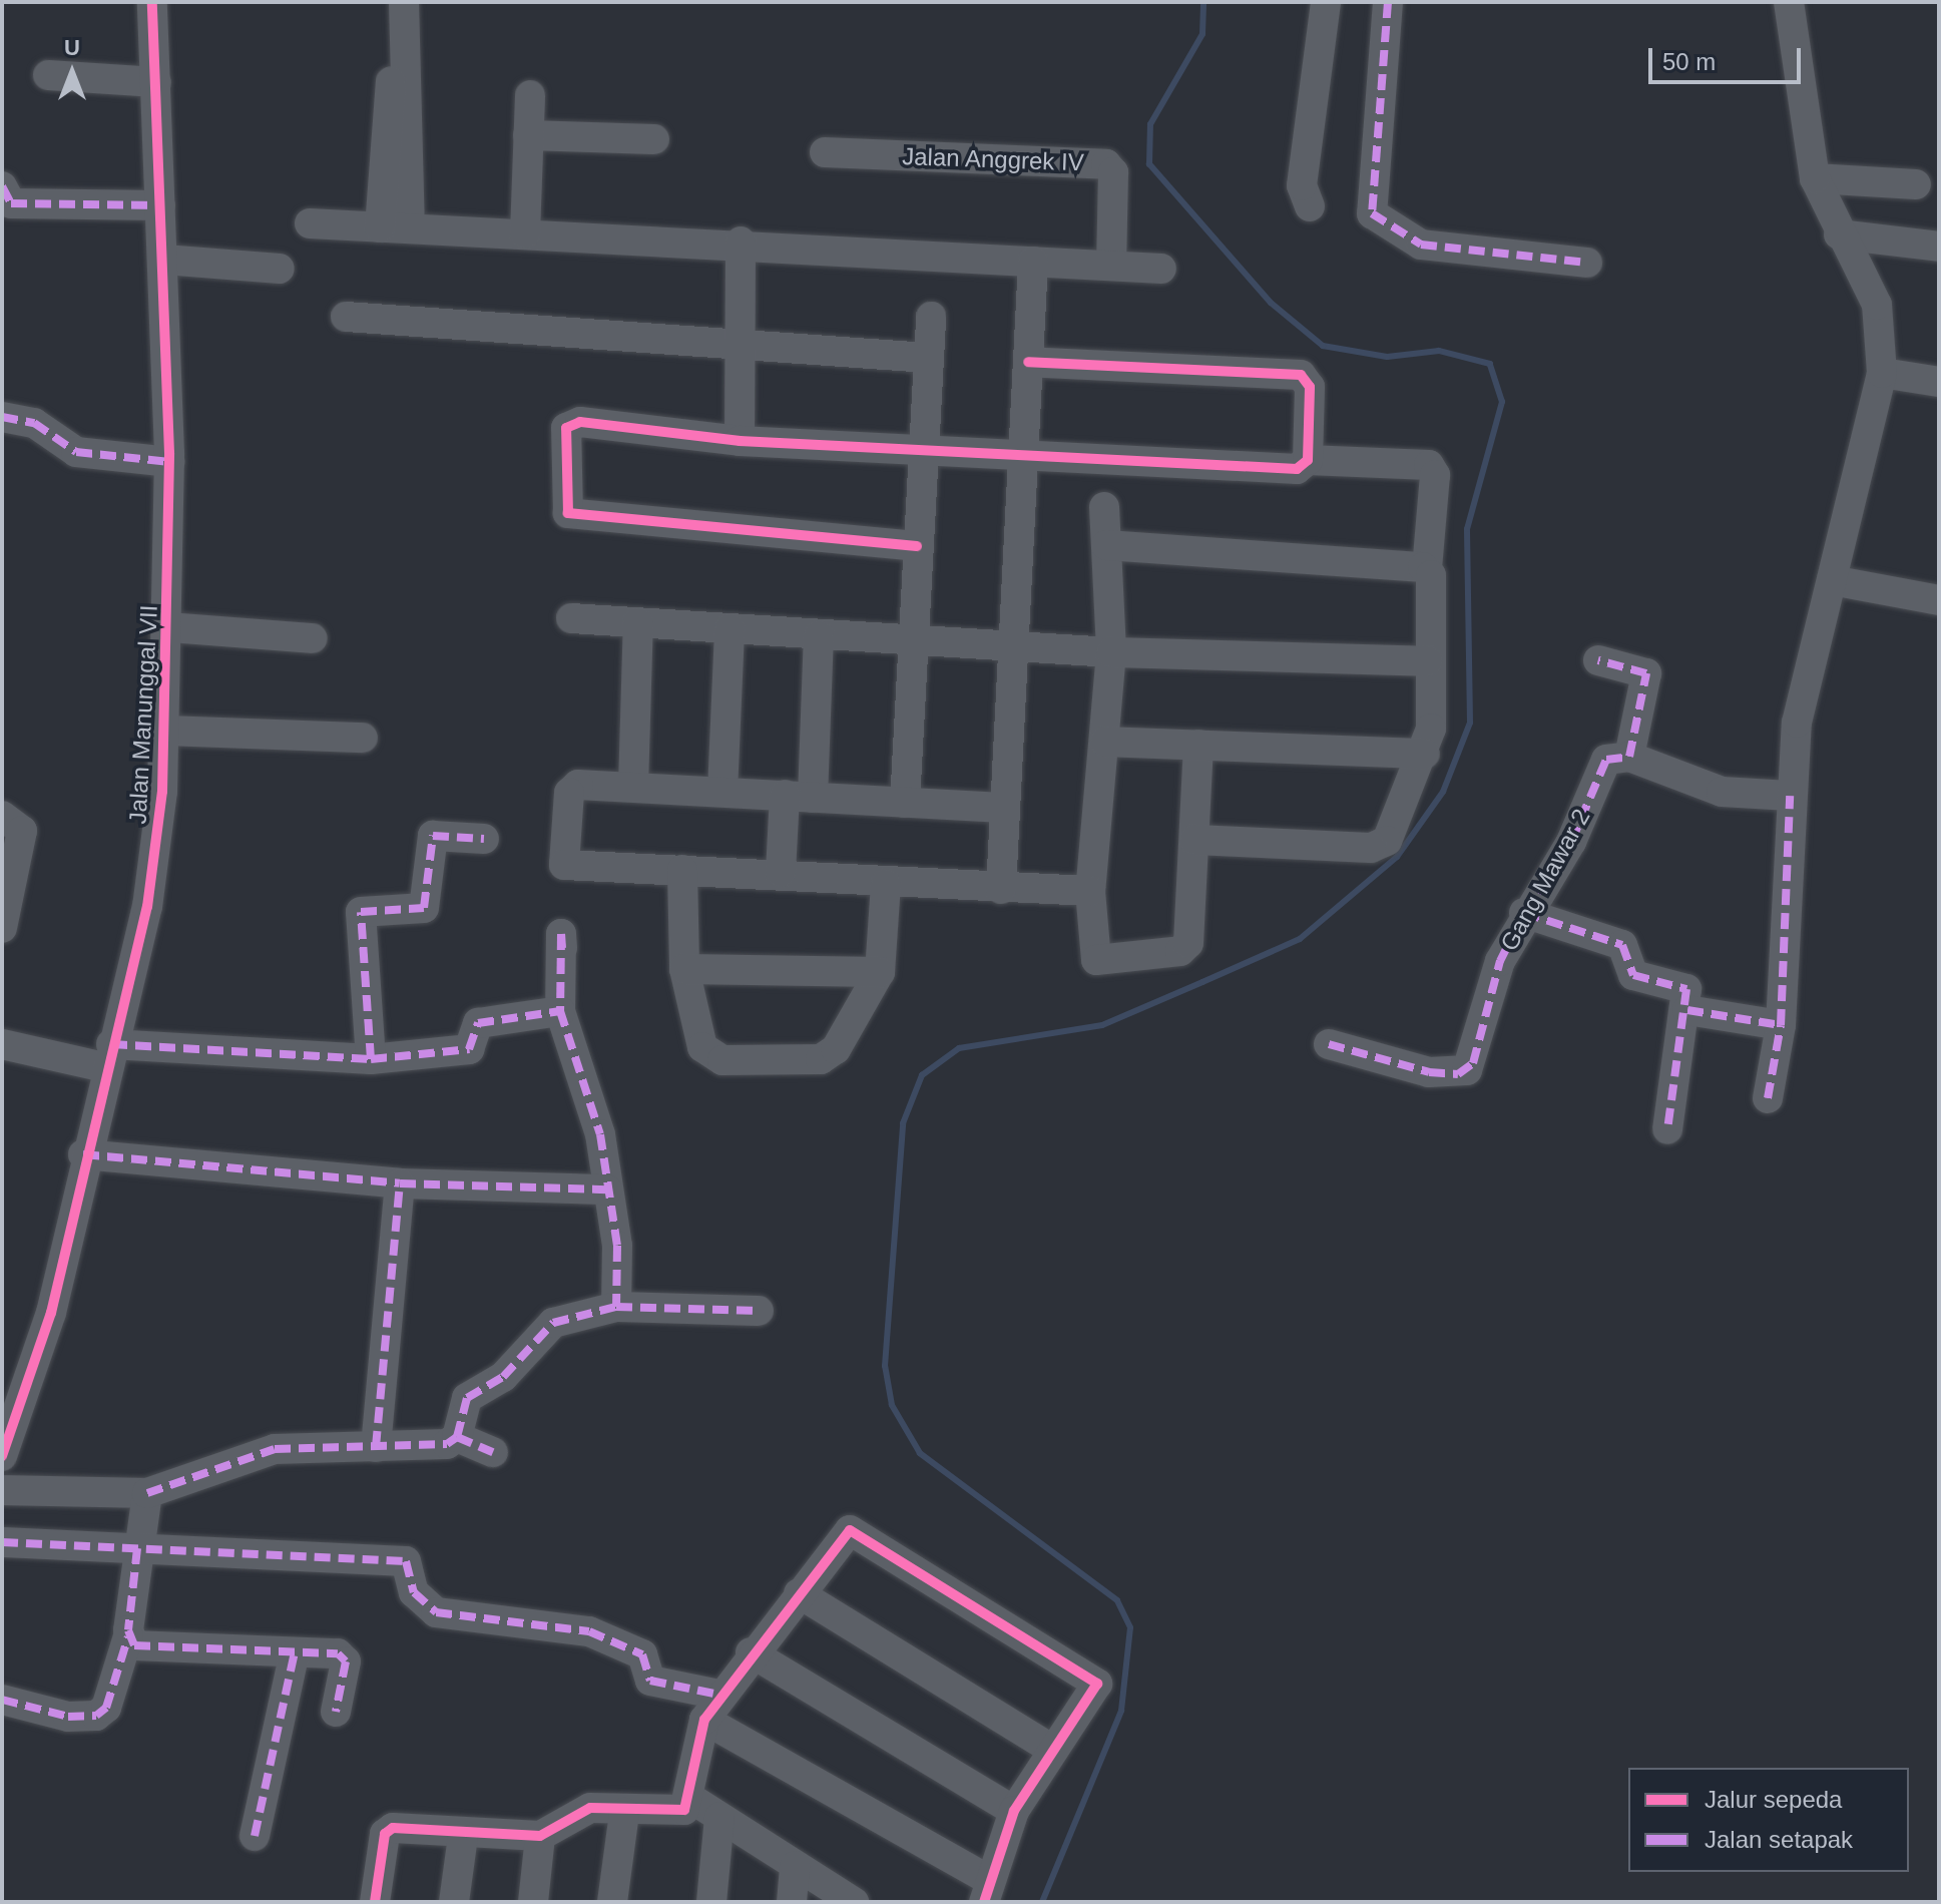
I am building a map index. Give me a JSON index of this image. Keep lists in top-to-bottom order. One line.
{"streets":{"street":["Jalan Anggrek IV","Jalan Manunggal VII","Gang Mawar 2"]},"legend":["Jalur sepeda","Jalan setapak"],"scale_bar":"50 m","north":"top"}
